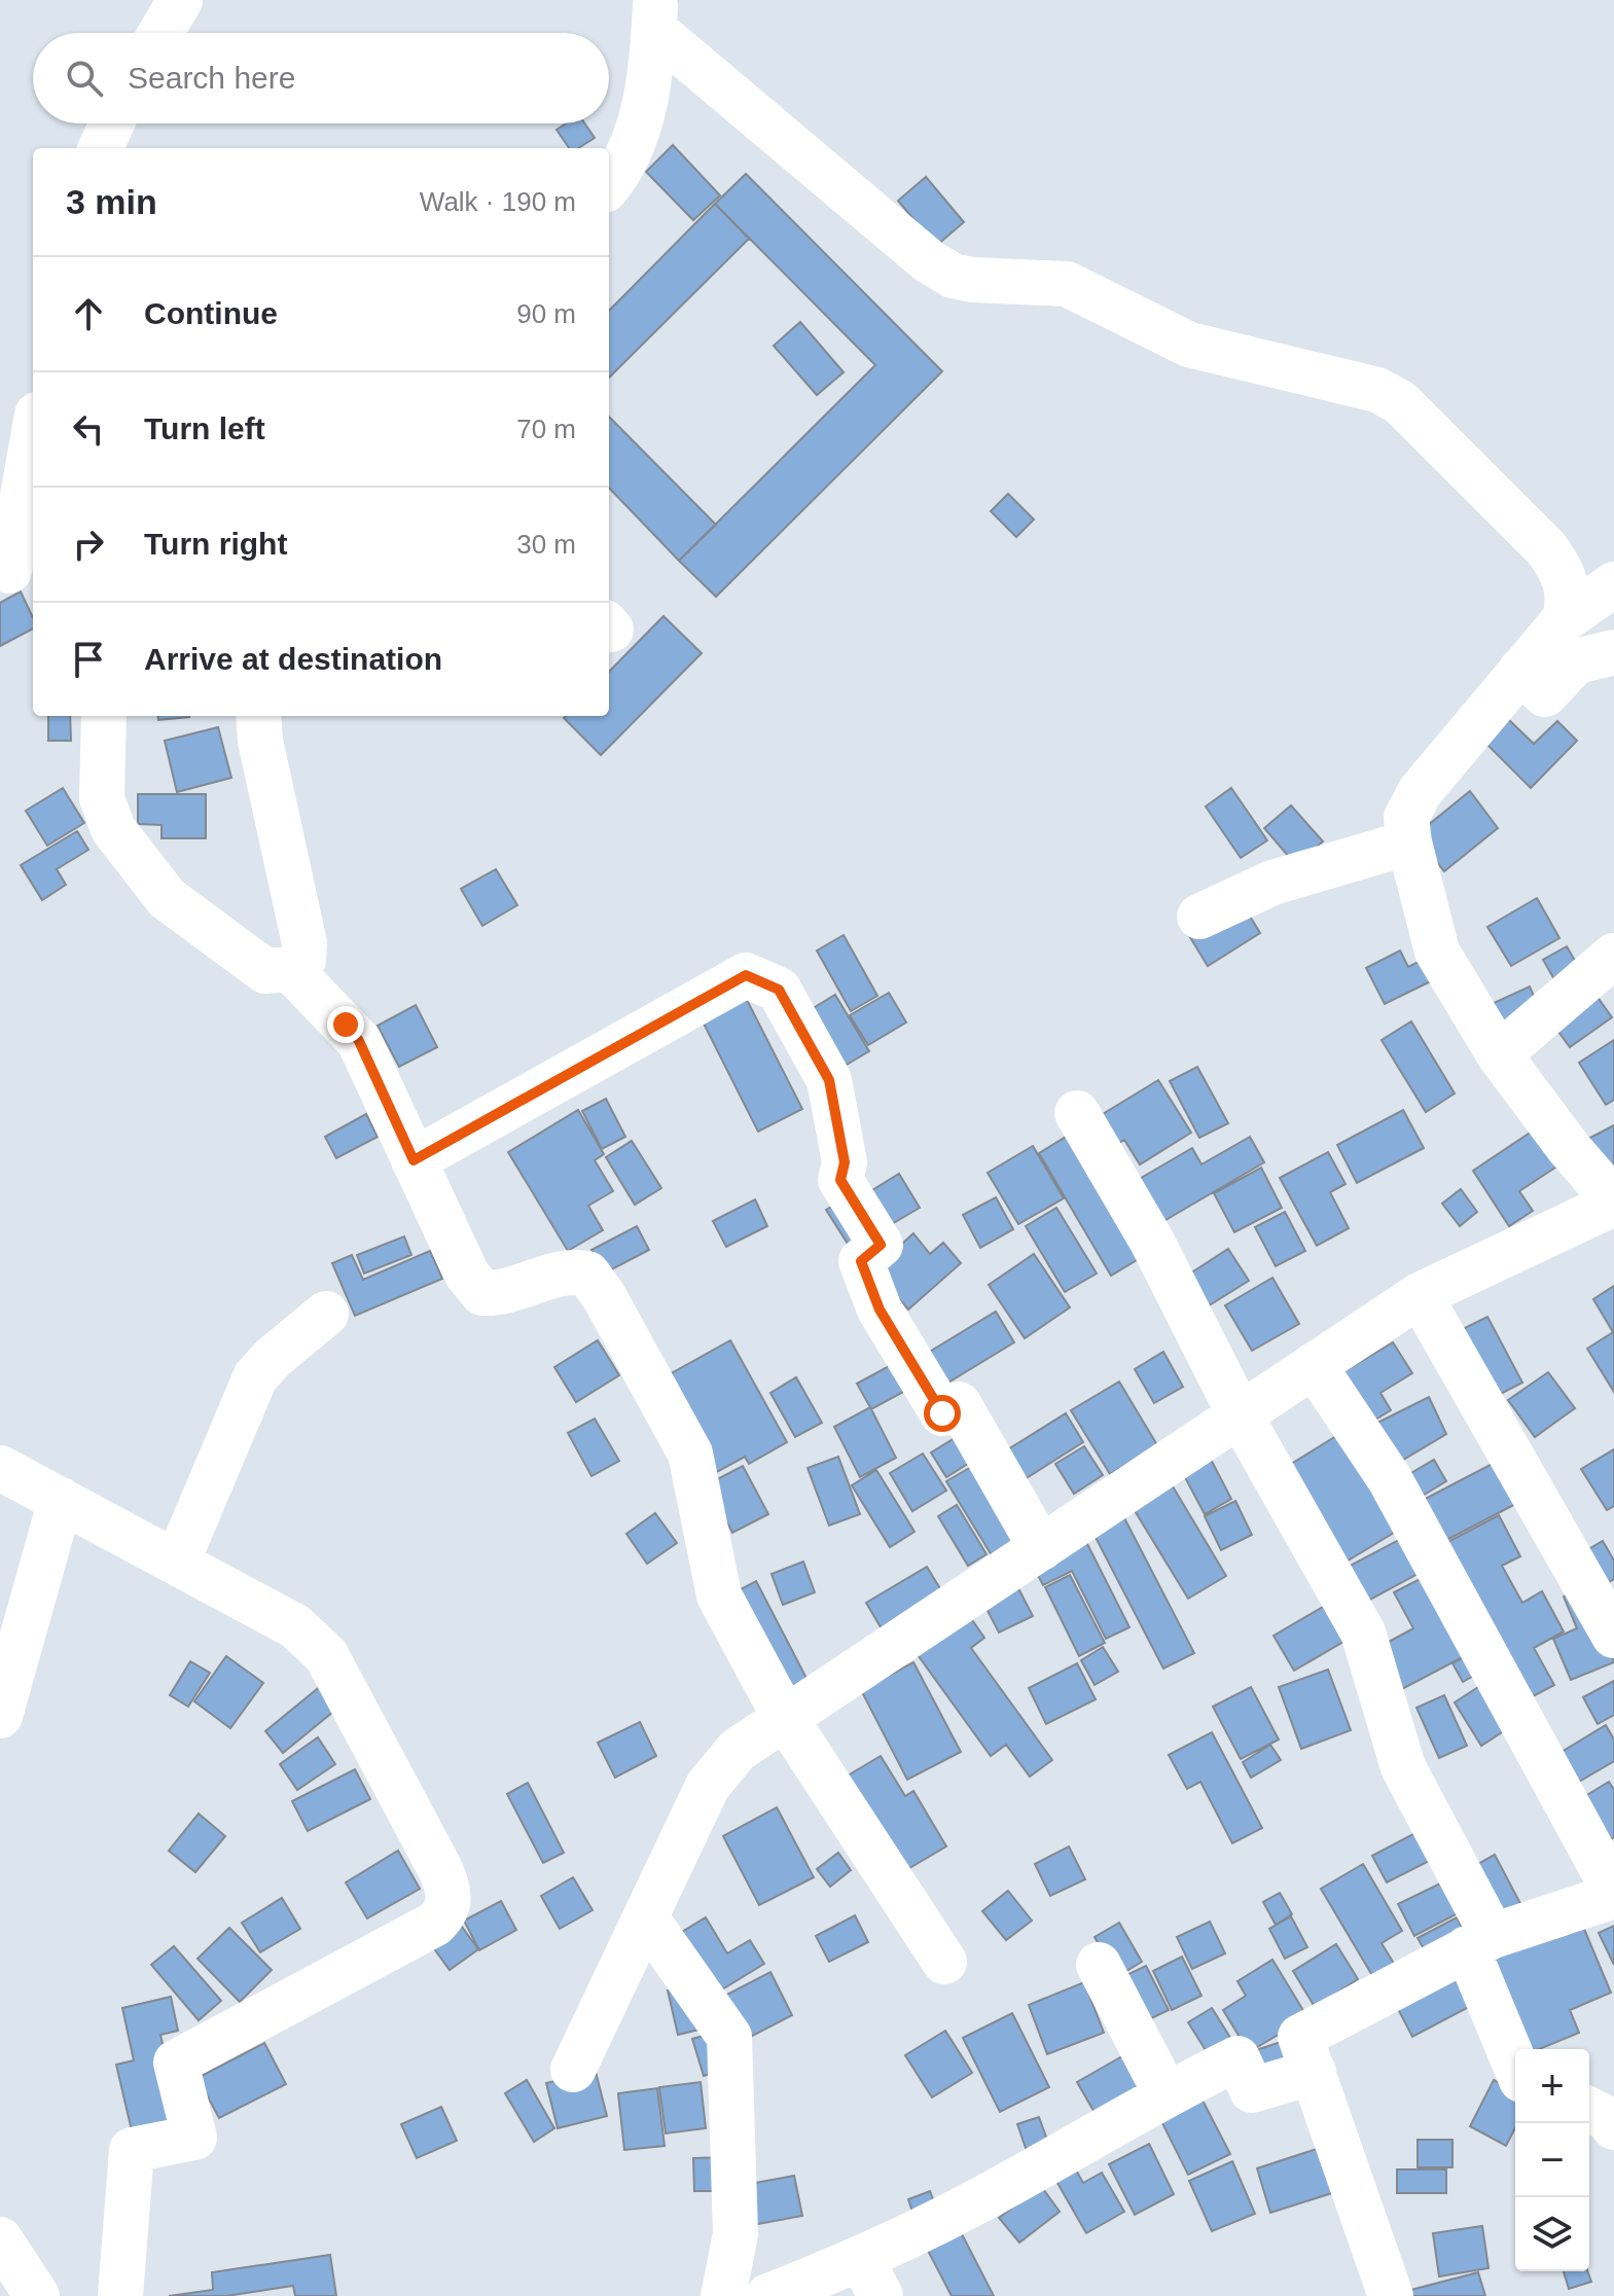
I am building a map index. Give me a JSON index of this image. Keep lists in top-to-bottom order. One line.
{"page":{"search":"Search here","heading":["3 min","Walk · 190 m"],"list":[["Continue","90 m"],["Turn left","70 m"],["Turn right","30 m"],"Arrive at destination"],"map_buttons":["+","−"]}}
